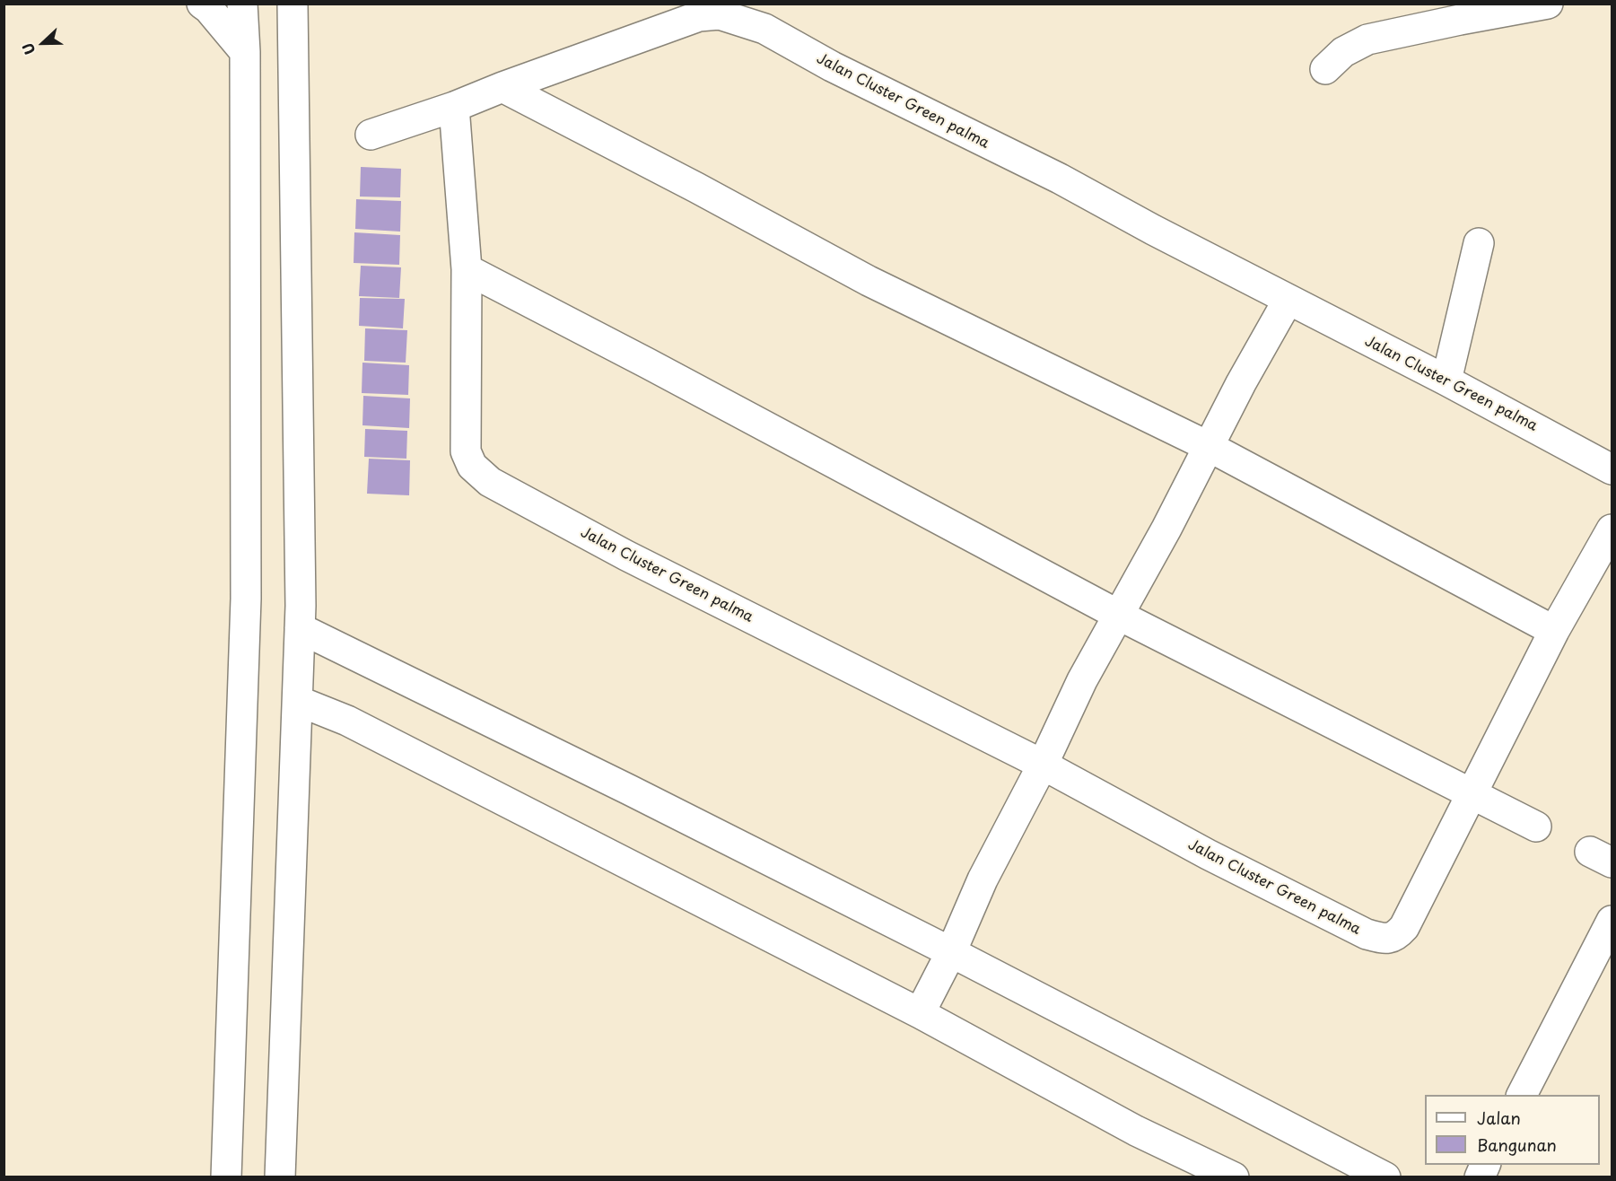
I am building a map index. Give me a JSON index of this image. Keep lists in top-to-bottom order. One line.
{"streets":{"street":["Jalan Cluster Green palma"]},"legend":["Jalan","Bangunan"],"north":"left"}
